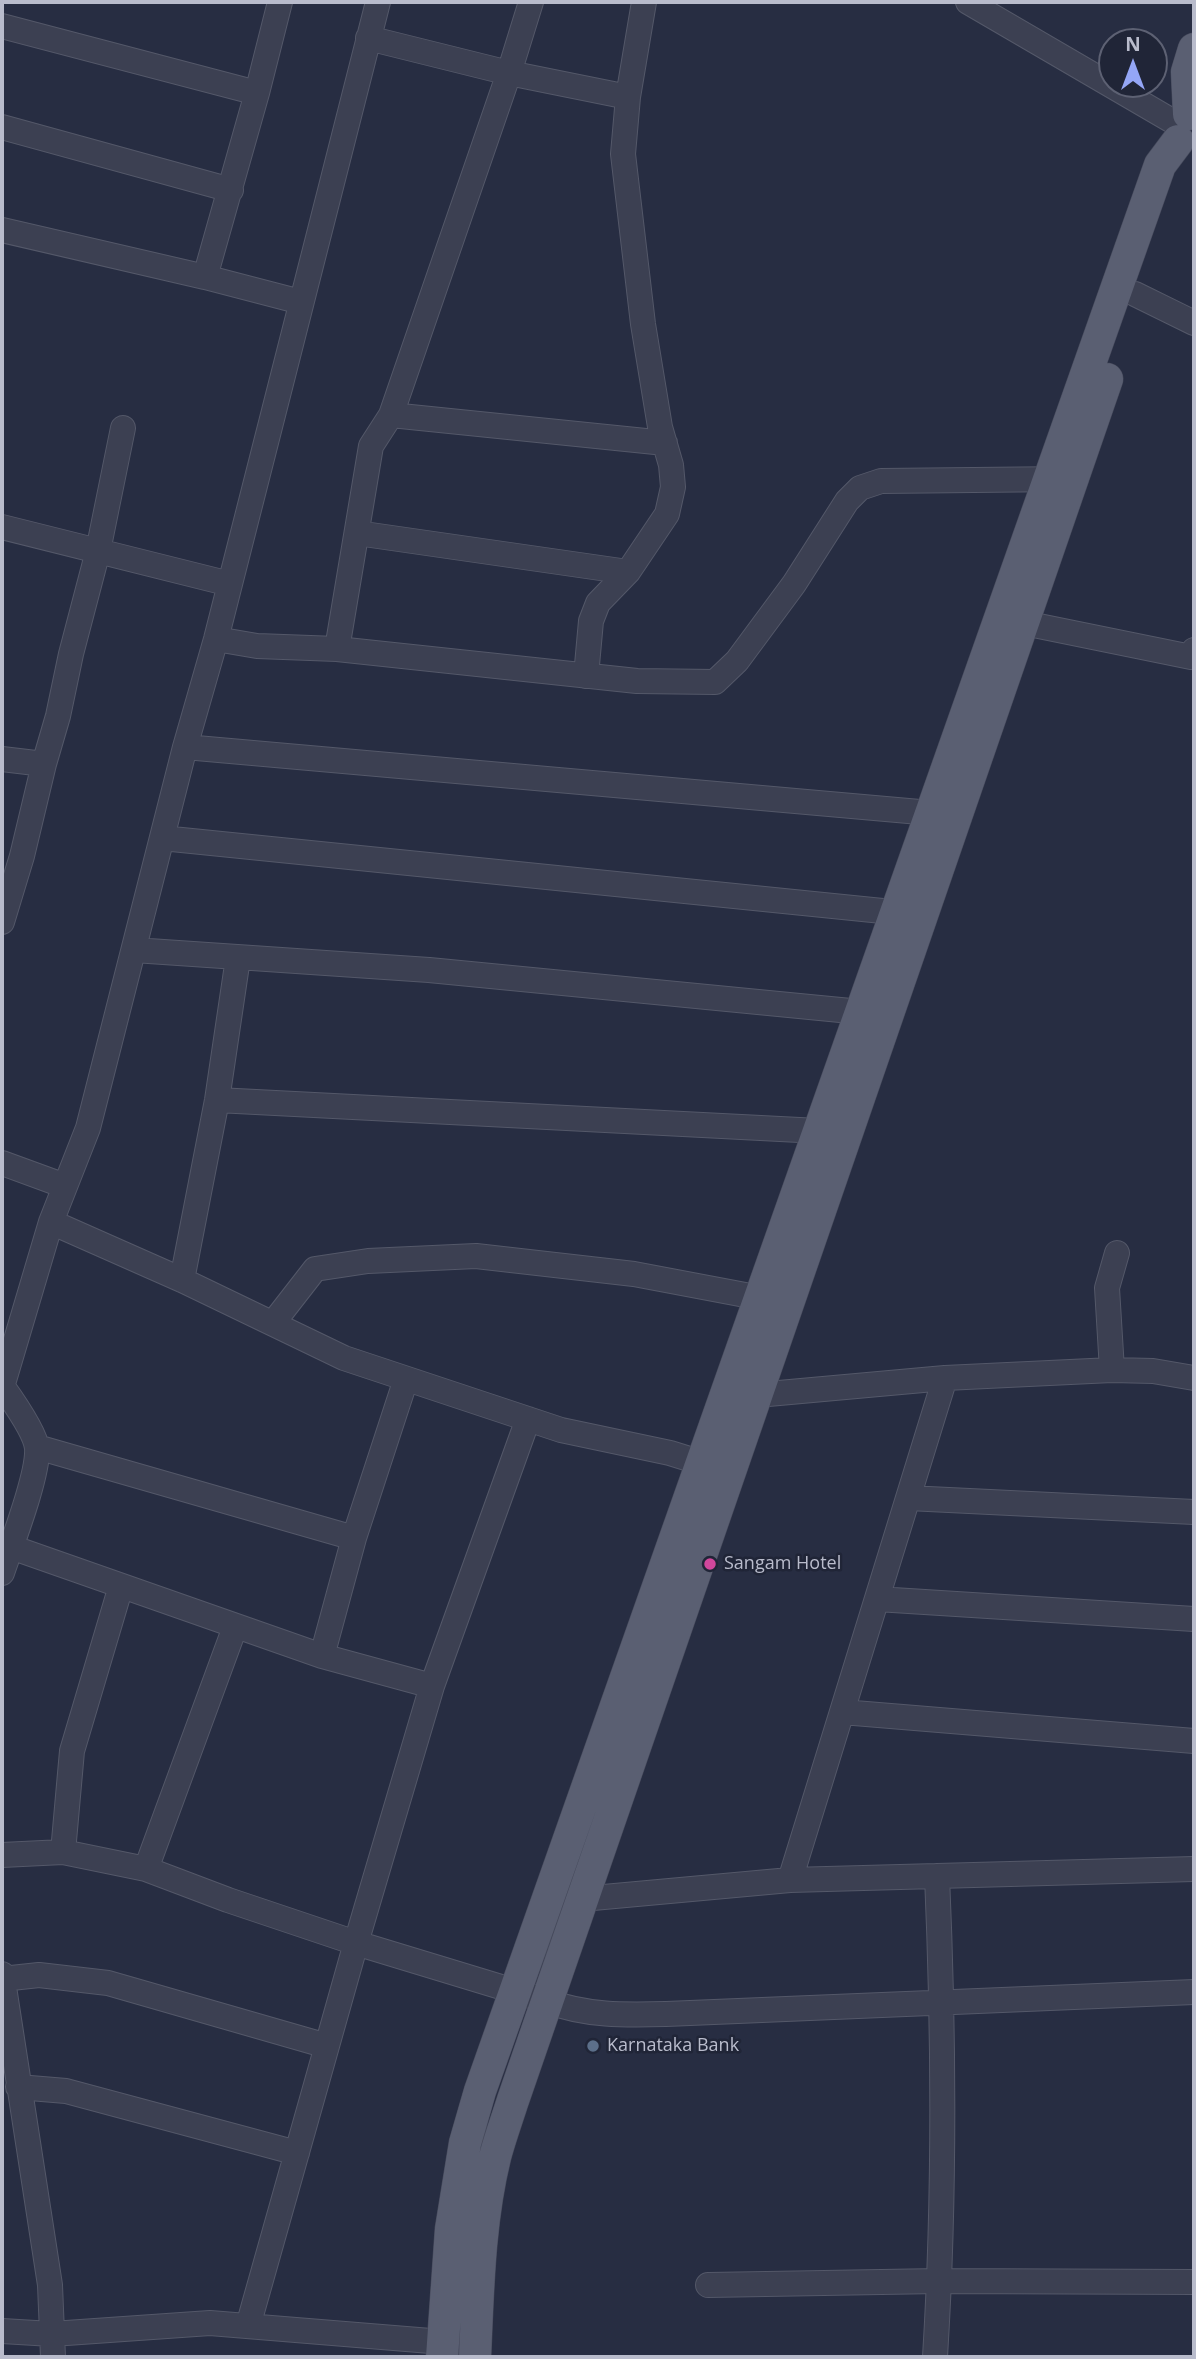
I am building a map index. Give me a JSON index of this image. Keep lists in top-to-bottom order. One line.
{"places":["Sangam Hotel","Karnataka Bank"],"north":"top"}
